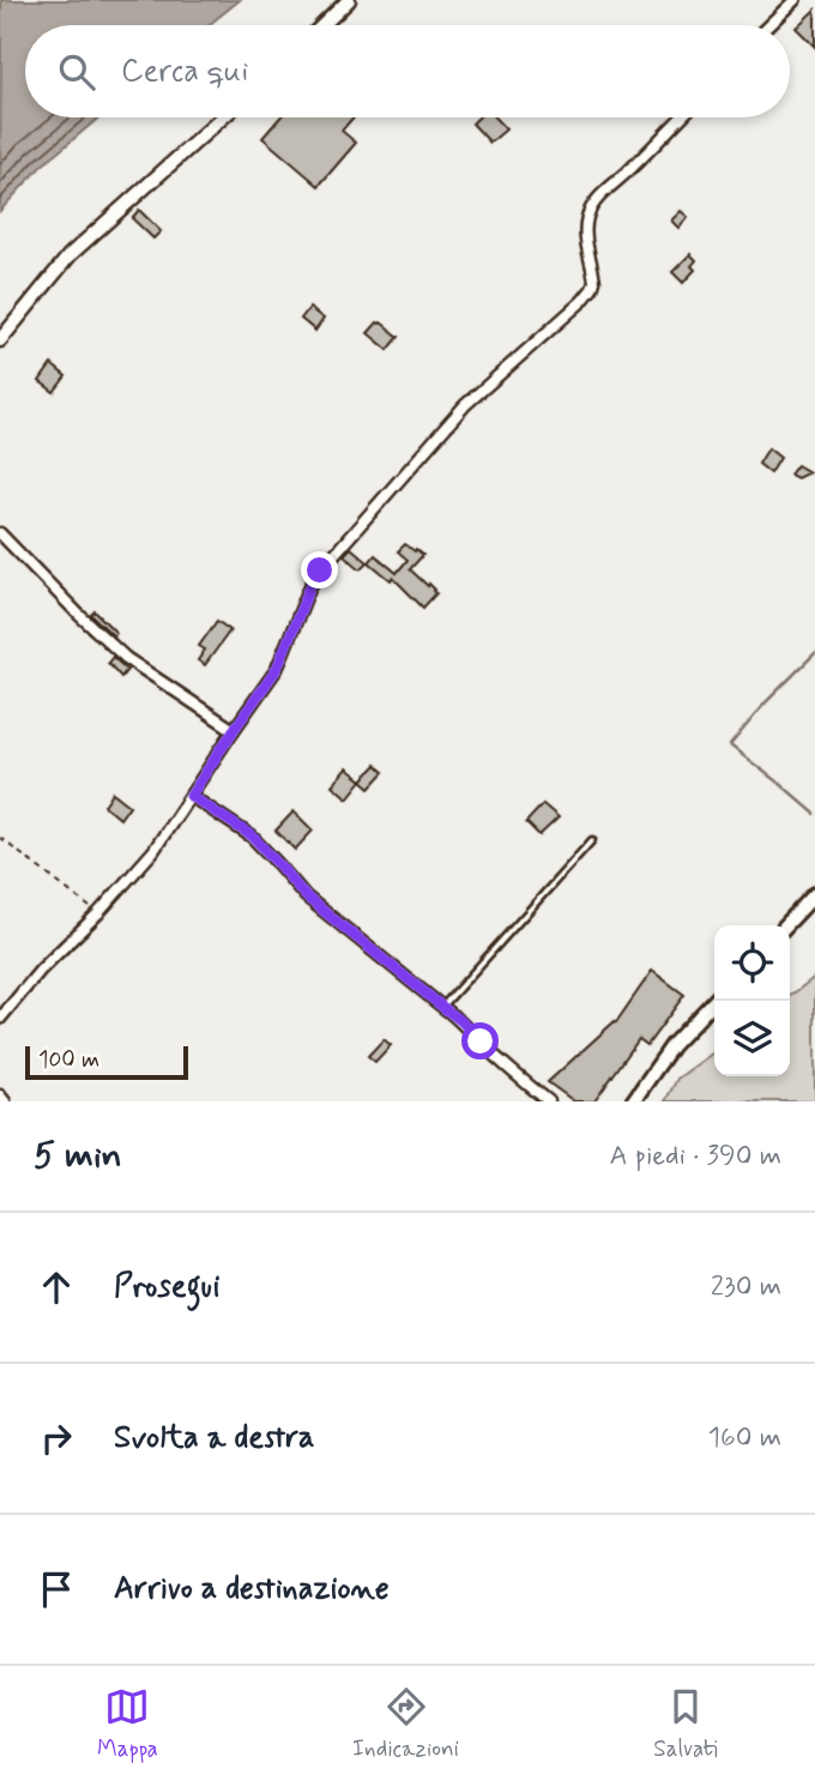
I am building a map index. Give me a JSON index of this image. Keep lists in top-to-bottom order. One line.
{"scale_bar":"100 m","page":{"search":"Cerca qui","scale":"100 m","heading":["5 min","A piedi · 390 m"],"list":[["Prosegui","230 m"],["Svolta a destra","160 m"],"Arrivo a destinazione"],"nav":["Mappa","Indicazioni","Salvati"]}}
